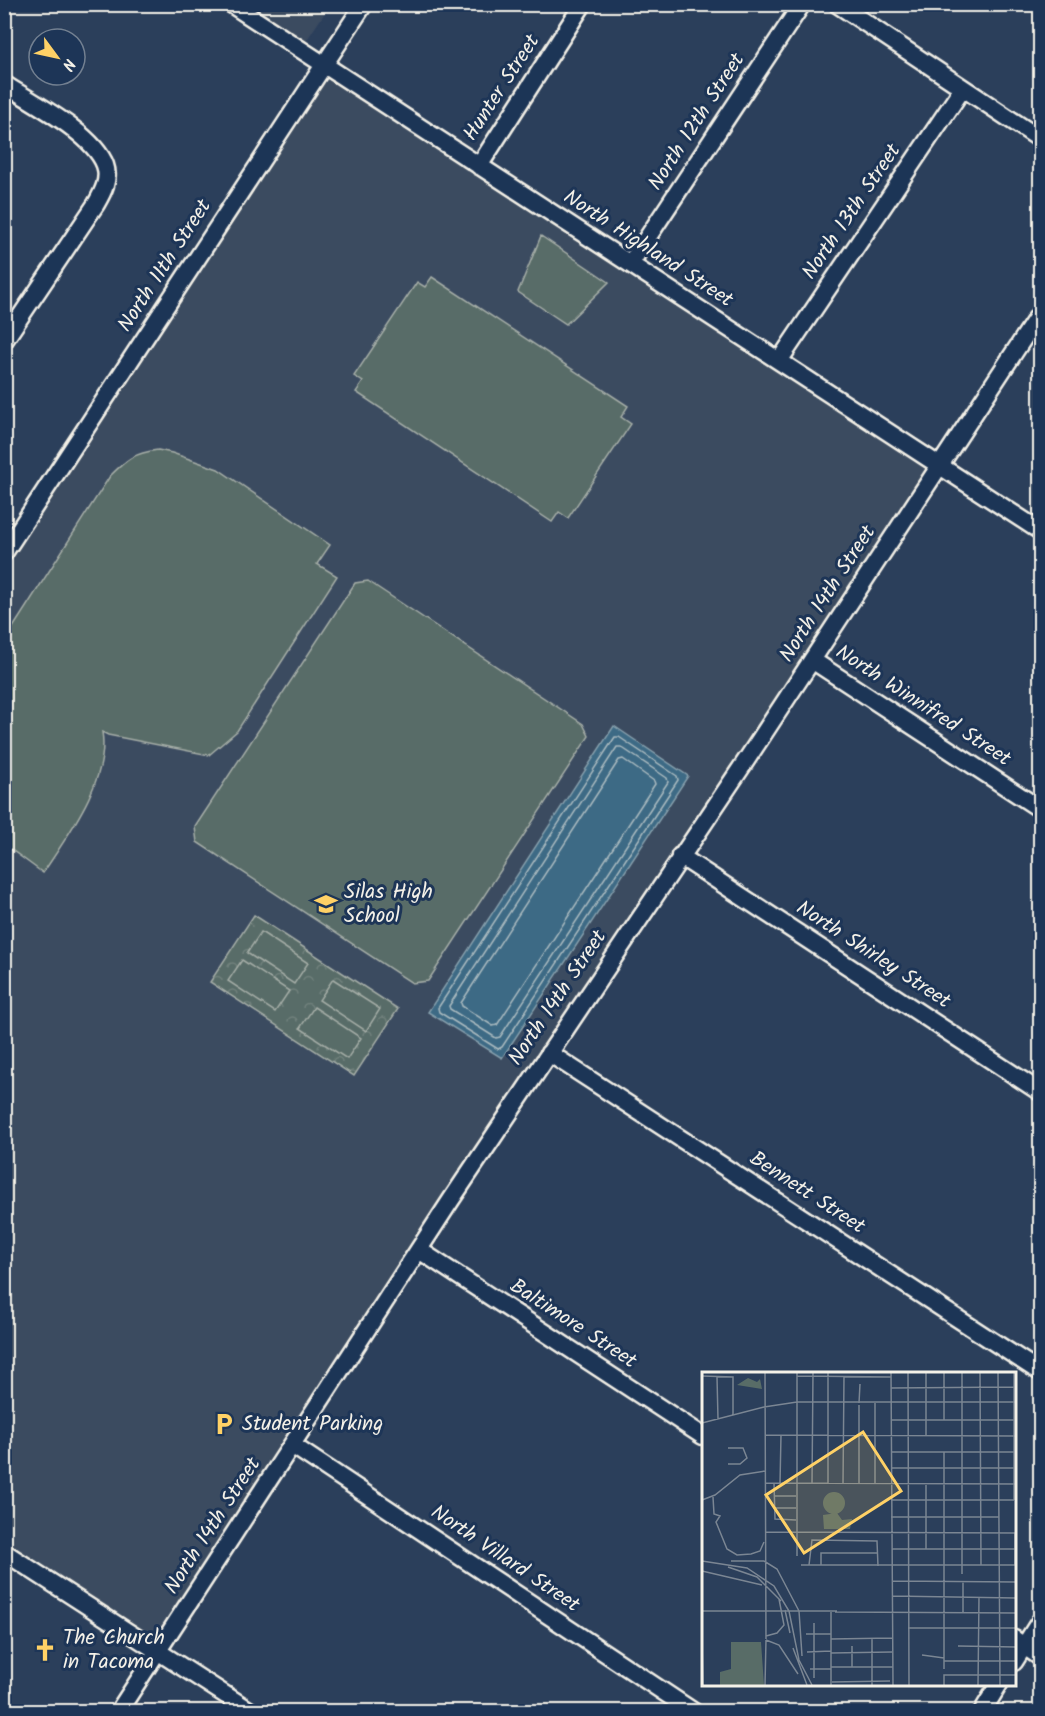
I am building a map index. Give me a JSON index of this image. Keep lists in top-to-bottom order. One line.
{"streets":{"street":["Hunter Street","North 12th Street","North 13th Street","North Highland Street","North 11th Street","North 14th Street","North Winnifred Street","North Shirley Street","Bennett Street","Baltimore Street","North Villard Street"]},"crossings":[["Hunter Street","North Highland Street"],["North 12th Street","North Highland Street"],["North 13th Street","North Highland Street"],["North Highland Street","North 11th Street"],["North Highland Street","North 14th Street"],["North 14th Street","North Winnifred Street"],["North 14th Street","North Shirley Street"],["North 14th Street","Bennett Street"],["North 14th Street","Baltimore Street"],["North 14th Street","North Villard Street"]],"places":{"school or university":["Silas High School"],"parking":["Student Parking"],"church":["The Church in Tacoma"]},"north":"bottom right"}
